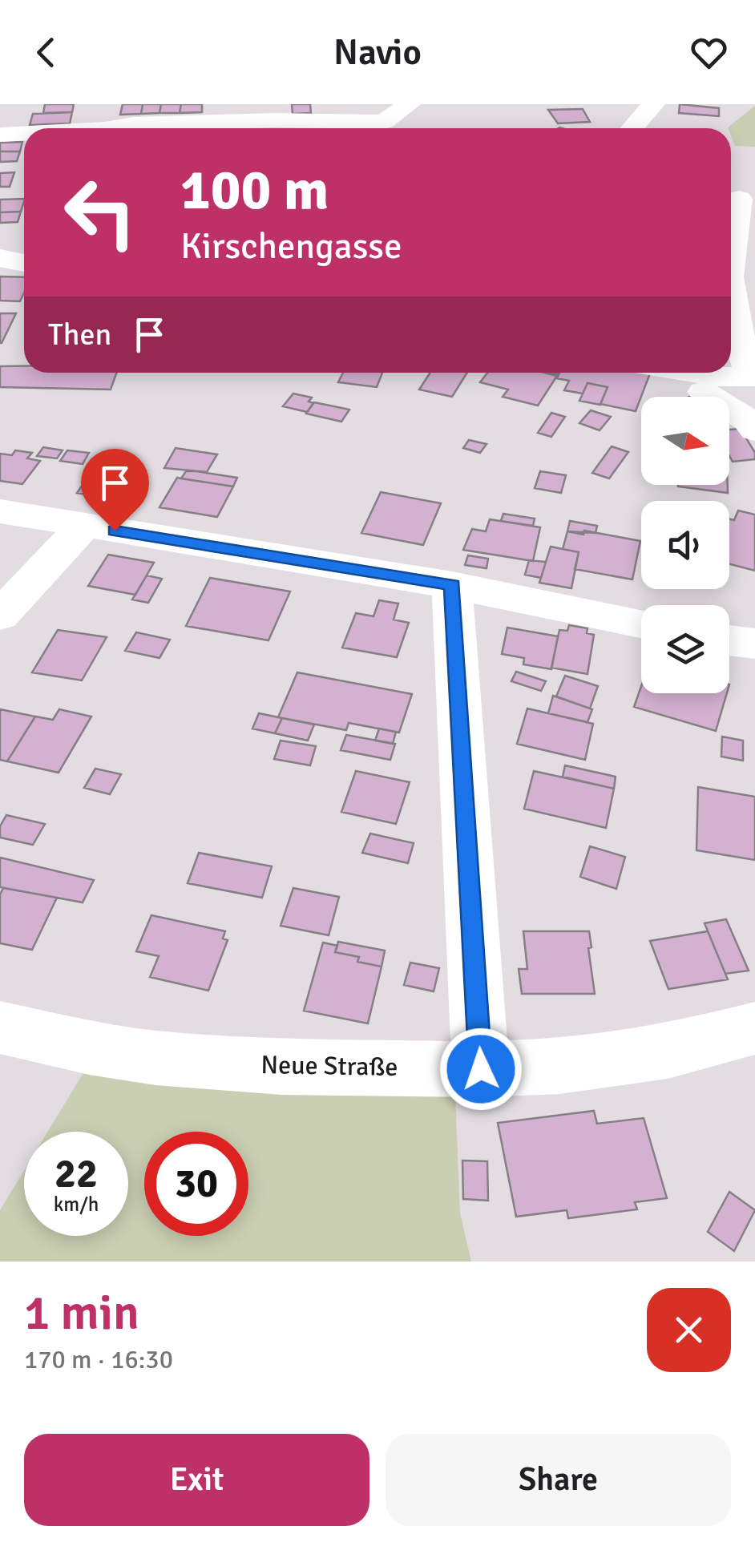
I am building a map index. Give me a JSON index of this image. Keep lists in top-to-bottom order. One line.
{"streets":{"street":["Neue Straße"]},"north":"right","page":{"header":"Navio","turn":["100 m","Kirschengasse"],"then":"Then","speed":"22 km/h","limit":"30","heading":["1 min","170 m · 16:30"],"buttons":["Exit","Share"]}}
